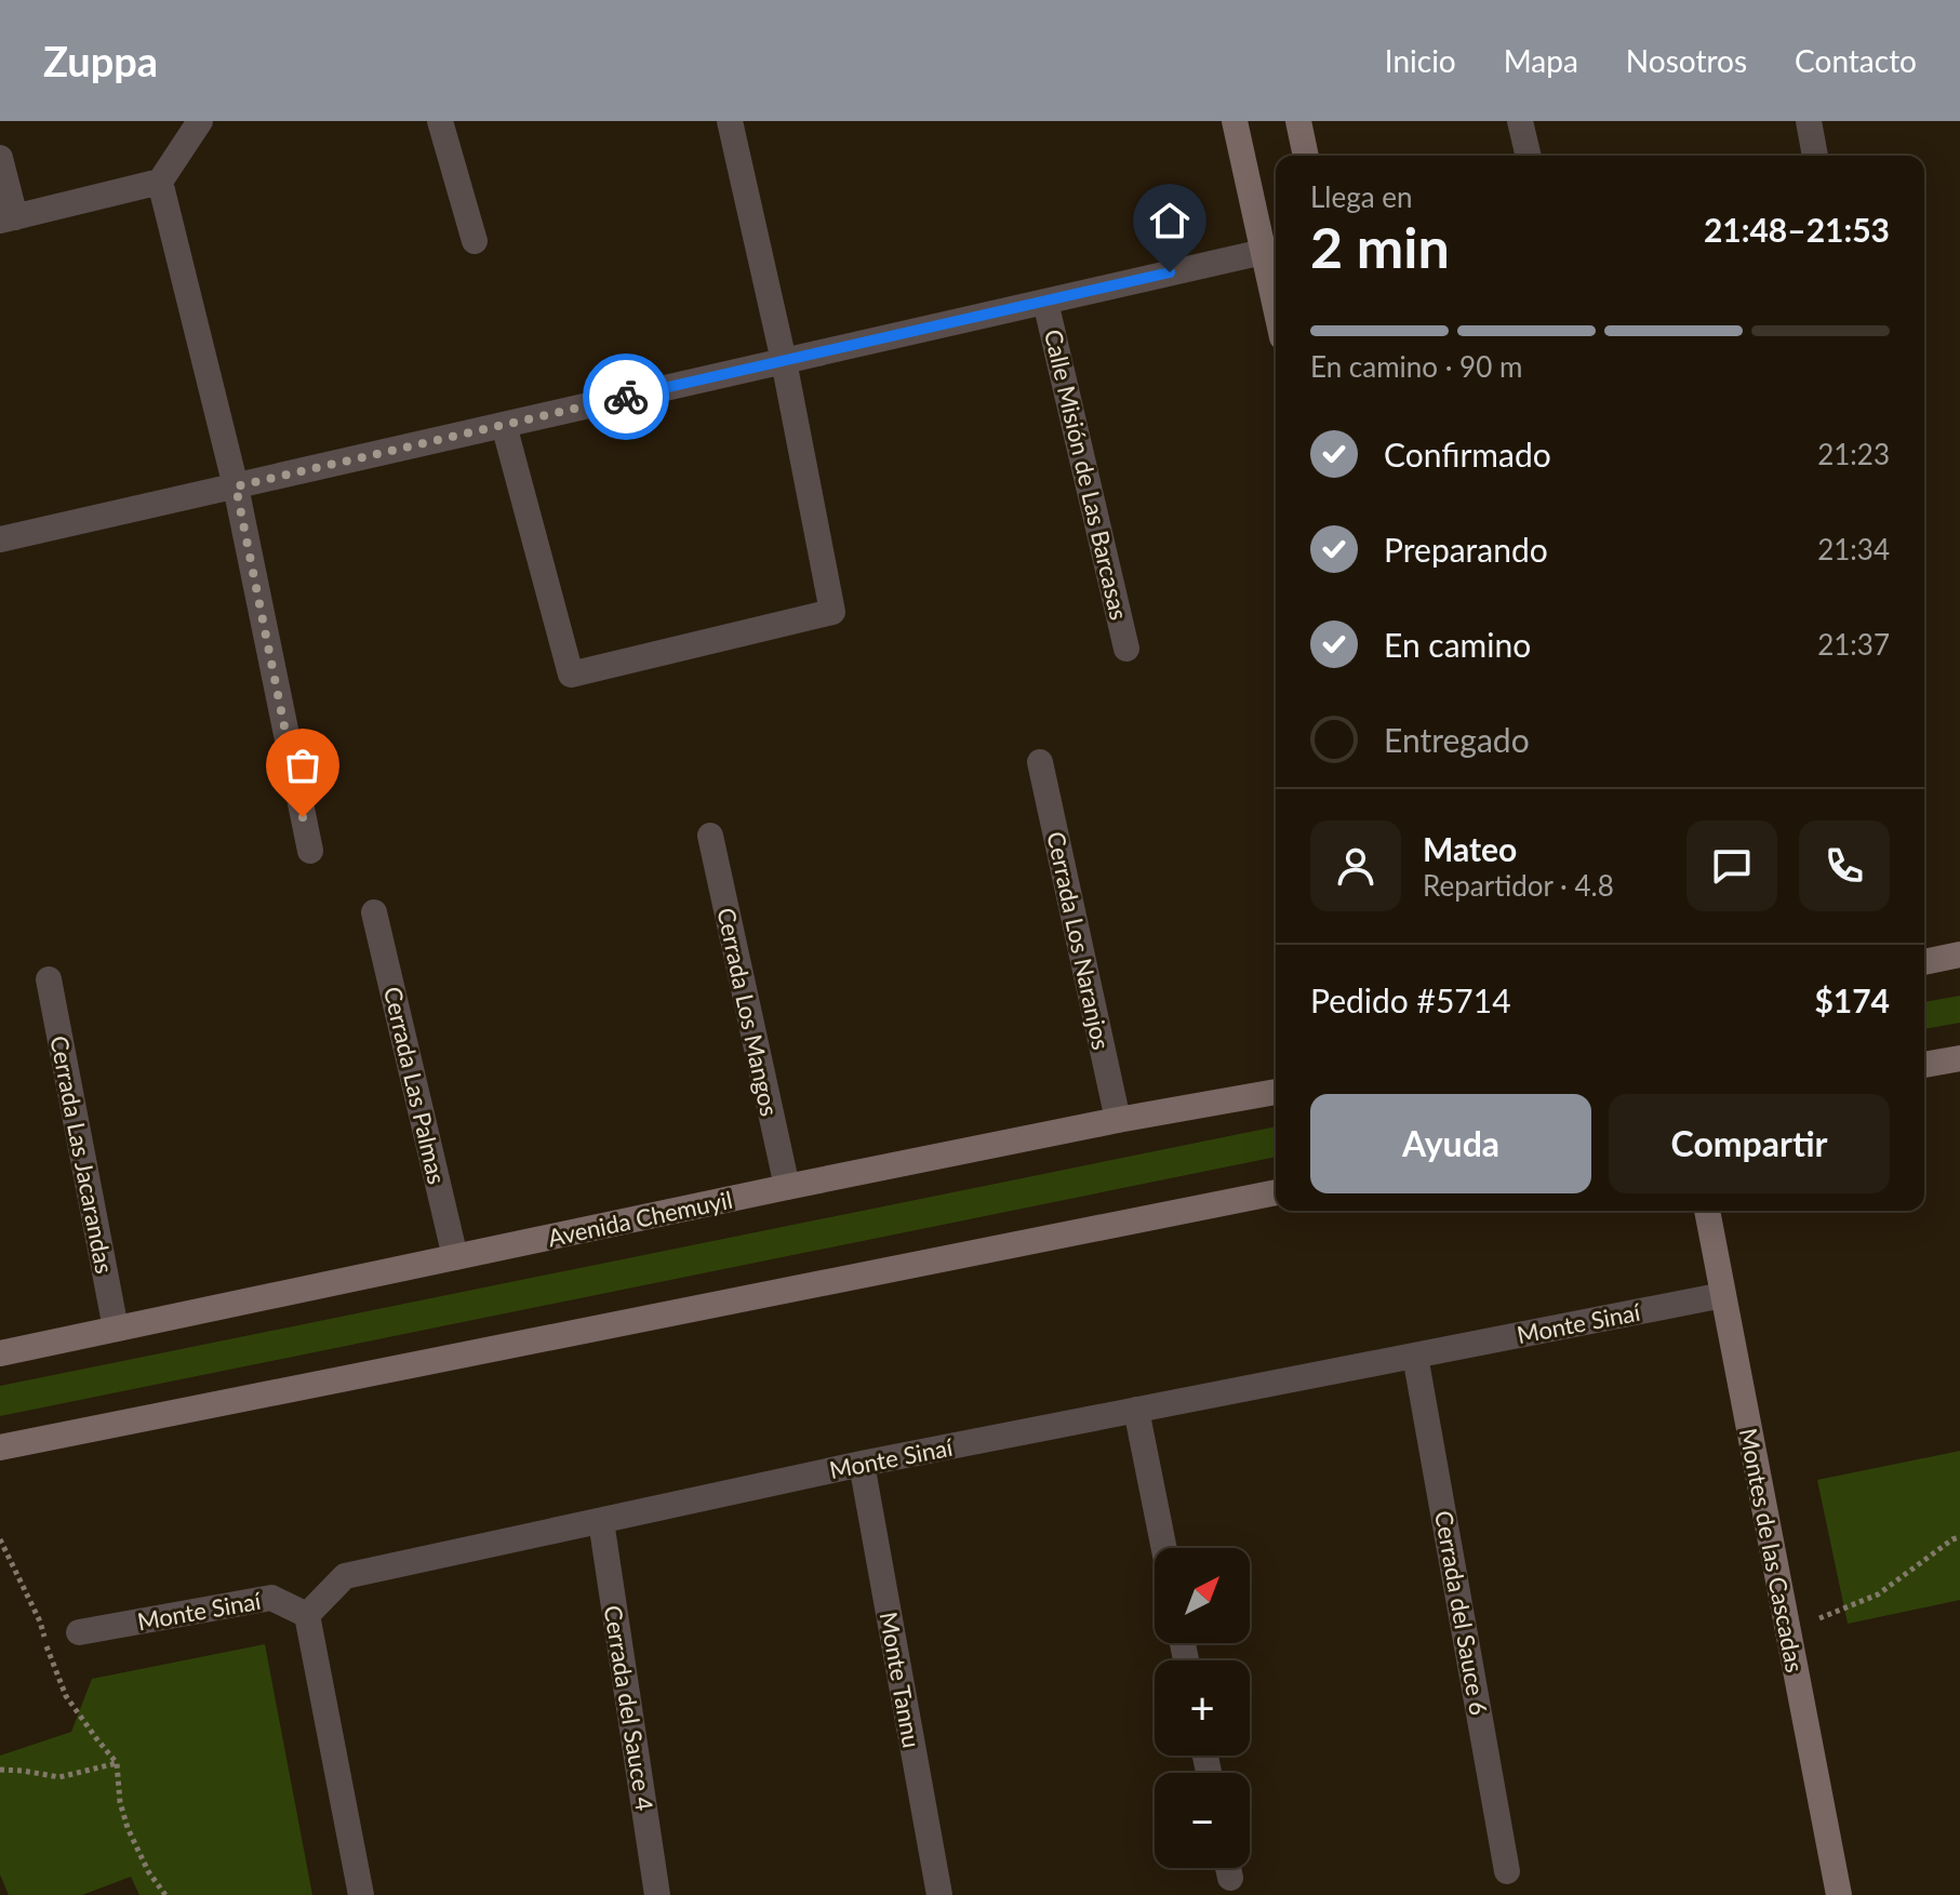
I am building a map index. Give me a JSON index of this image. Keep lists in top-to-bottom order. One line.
{"streets":{"main road":["Avenida Chemuyil","Montes de las Cascadas"],"street":["Calle Misión de Las Barcasas","Cerrada Los Naranjos","Cerrada Los Mangos","Cerrada Las Palmas","Cerrada Las Jacarandas","Monte Sinaí","Cerrada del Sauce 6","Monte Tannu","Cerrada del Sauce 4"]},"crossings":[["Cerrada Los Naranjos","Avenida Chemuyil"],["Cerrada Los Mangos","Avenida Chemuyil"],["Cerrada Las Palmas","Avenida Chemuyil"],["Cerrada Las Jacarandas","Avenida Chemuyil"],["Monte Sinaí","Montes de las Cascadas"],["Monte Sinaí","Cerrada del Sauce 6"],["Monte Sinaí","Monte Tannu"],["Monte Sinaí","Cerrada del Sauce 4"]],"north":"top right","page":{"header":"Zuppa","nav":["Inicio","Mapa","Nosotros","Contacto"],"heading":["2 min","Llega en","21:48–21:53"],"panel":["Mateo","Repartidor · 4.8","Pedido #5714","$174"],"bar":"En camino · 90 m","list":[["Confirmado","21:23"],["Preparando","21:34"],["En camino","21:37"],"Entregado"],"buttons":["Ayuda","Compartir"],"map_buttons":["+","−"]}}
